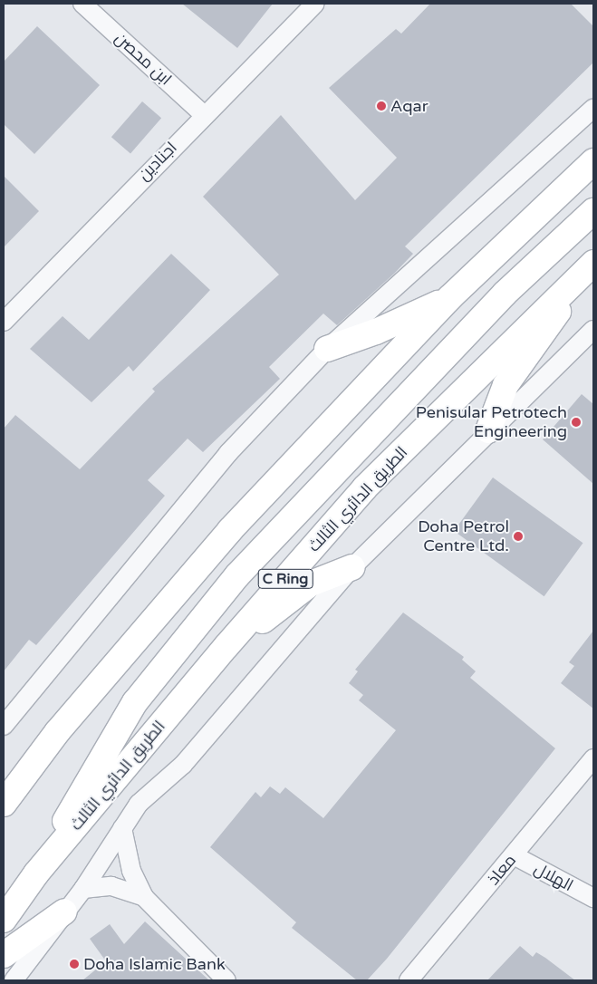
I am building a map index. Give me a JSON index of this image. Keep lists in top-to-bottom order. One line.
{"streets":{"highway":["الطريق الدائري الثالث","C Ring"],"street":["ابن محصن","اجنادين","معاذ","الهلال"]},"crossings":[["ابن محصن","اجنادين"],["معاذ","الهلال"]],"places":["Aqar","Penisular Petrotech Engineering","Doha Petrol Centre Ltd.","Doha Islamic Bank"]}
